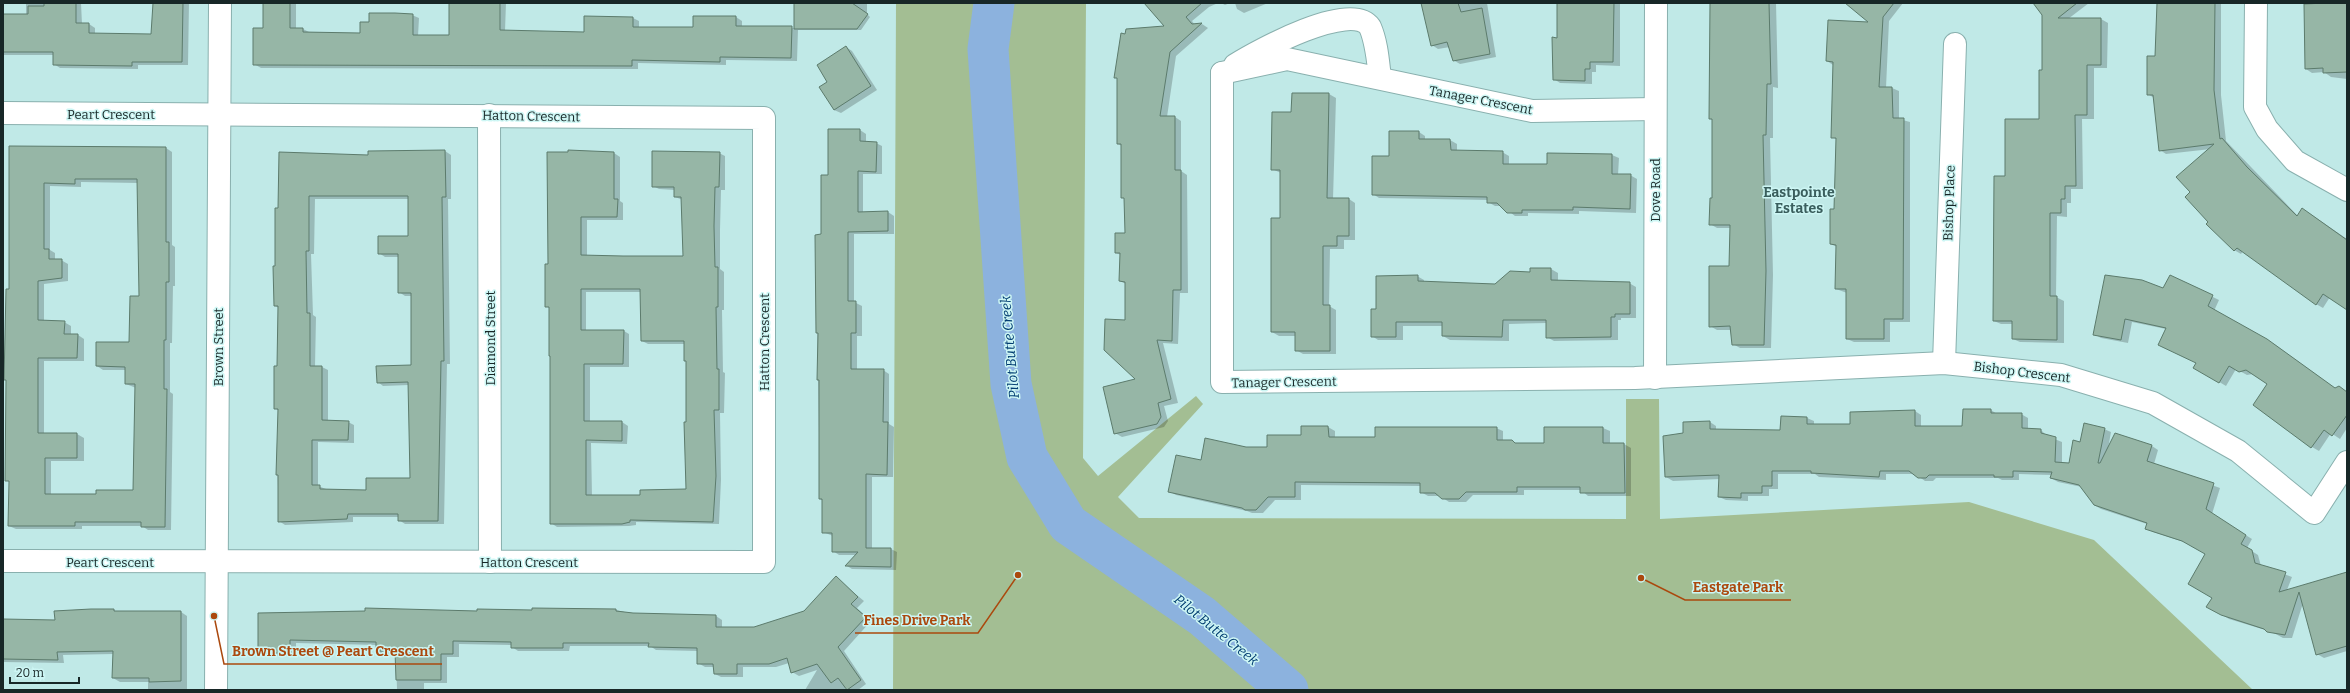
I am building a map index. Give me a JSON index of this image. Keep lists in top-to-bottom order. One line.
{"streets":{"street":["Tanager Crescent","Peart Crescent","Hatton Crescent","Dove Road","Bishop Place","Diamond Street","Brown Street","Bishop Crescent"]},"crossings":[["Tanager Crescent","Dove Road"],["Tanager Crescent","Bishop Crescent"],["Peart Crescent","Hatton Crescent"],["Peart Crescent","Brown Street"],["Hatton Crescent","Diamond Street"],["Hatton Crescent","Brown Street"],["Dove Road","Bishop Crescent"],["Bishop Place","Bishop Crescent"]],"districts":["Eastpointe Estates"],"water":["Pilot Butte Creek"],"places":["Fines Drive Park","Eastgate Park","Brown Street @ Peart Crescent"],"scale_bar":"20 m"}
